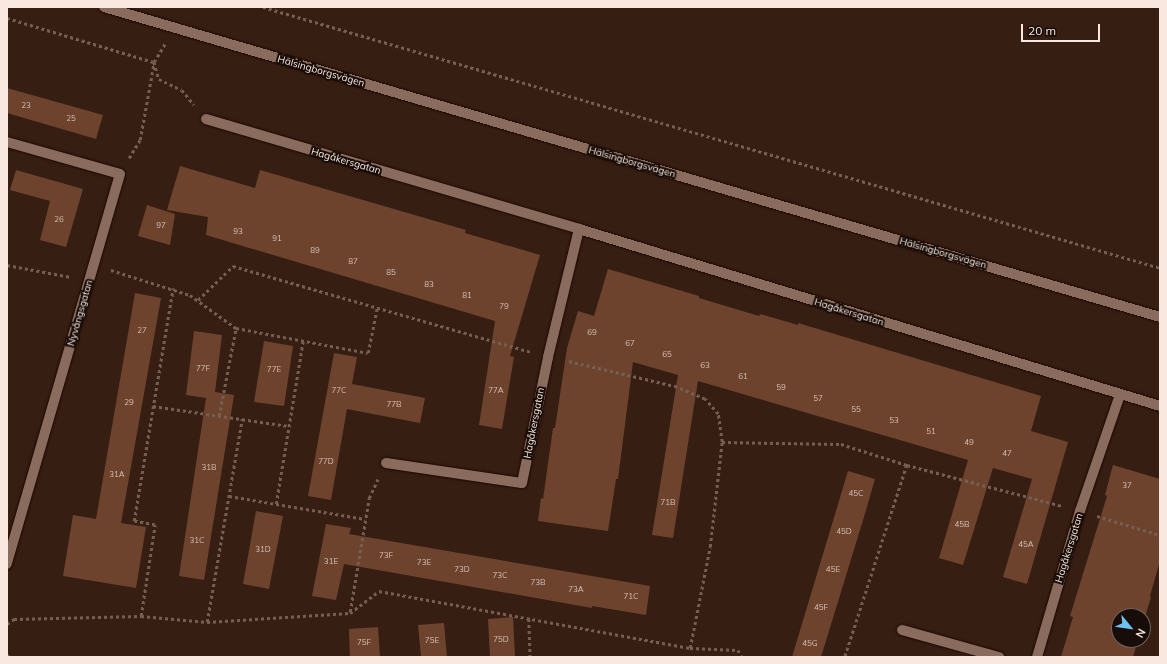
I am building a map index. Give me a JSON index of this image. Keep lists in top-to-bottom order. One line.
{"streets":{"street":["Hälsingborgsvägen","Hagåkersgatan","Nyvångsgatan"]},"house_numbers":["23","25","26","97","93","91","89","87","85","83","81","79","27","69","67","65","63","77F","77E","61","59","77C","77A","57","29","77B","55","53","51","49","47","77D","31B","31A","37","45C","71B","45B","45D","31C","45A","31D","73F","31E","73E","73D","45E","73C","73B","73A","71C","45F","75D","75E","75F","45G"],"scale_bar":"20 m","north":"bottom right"}
